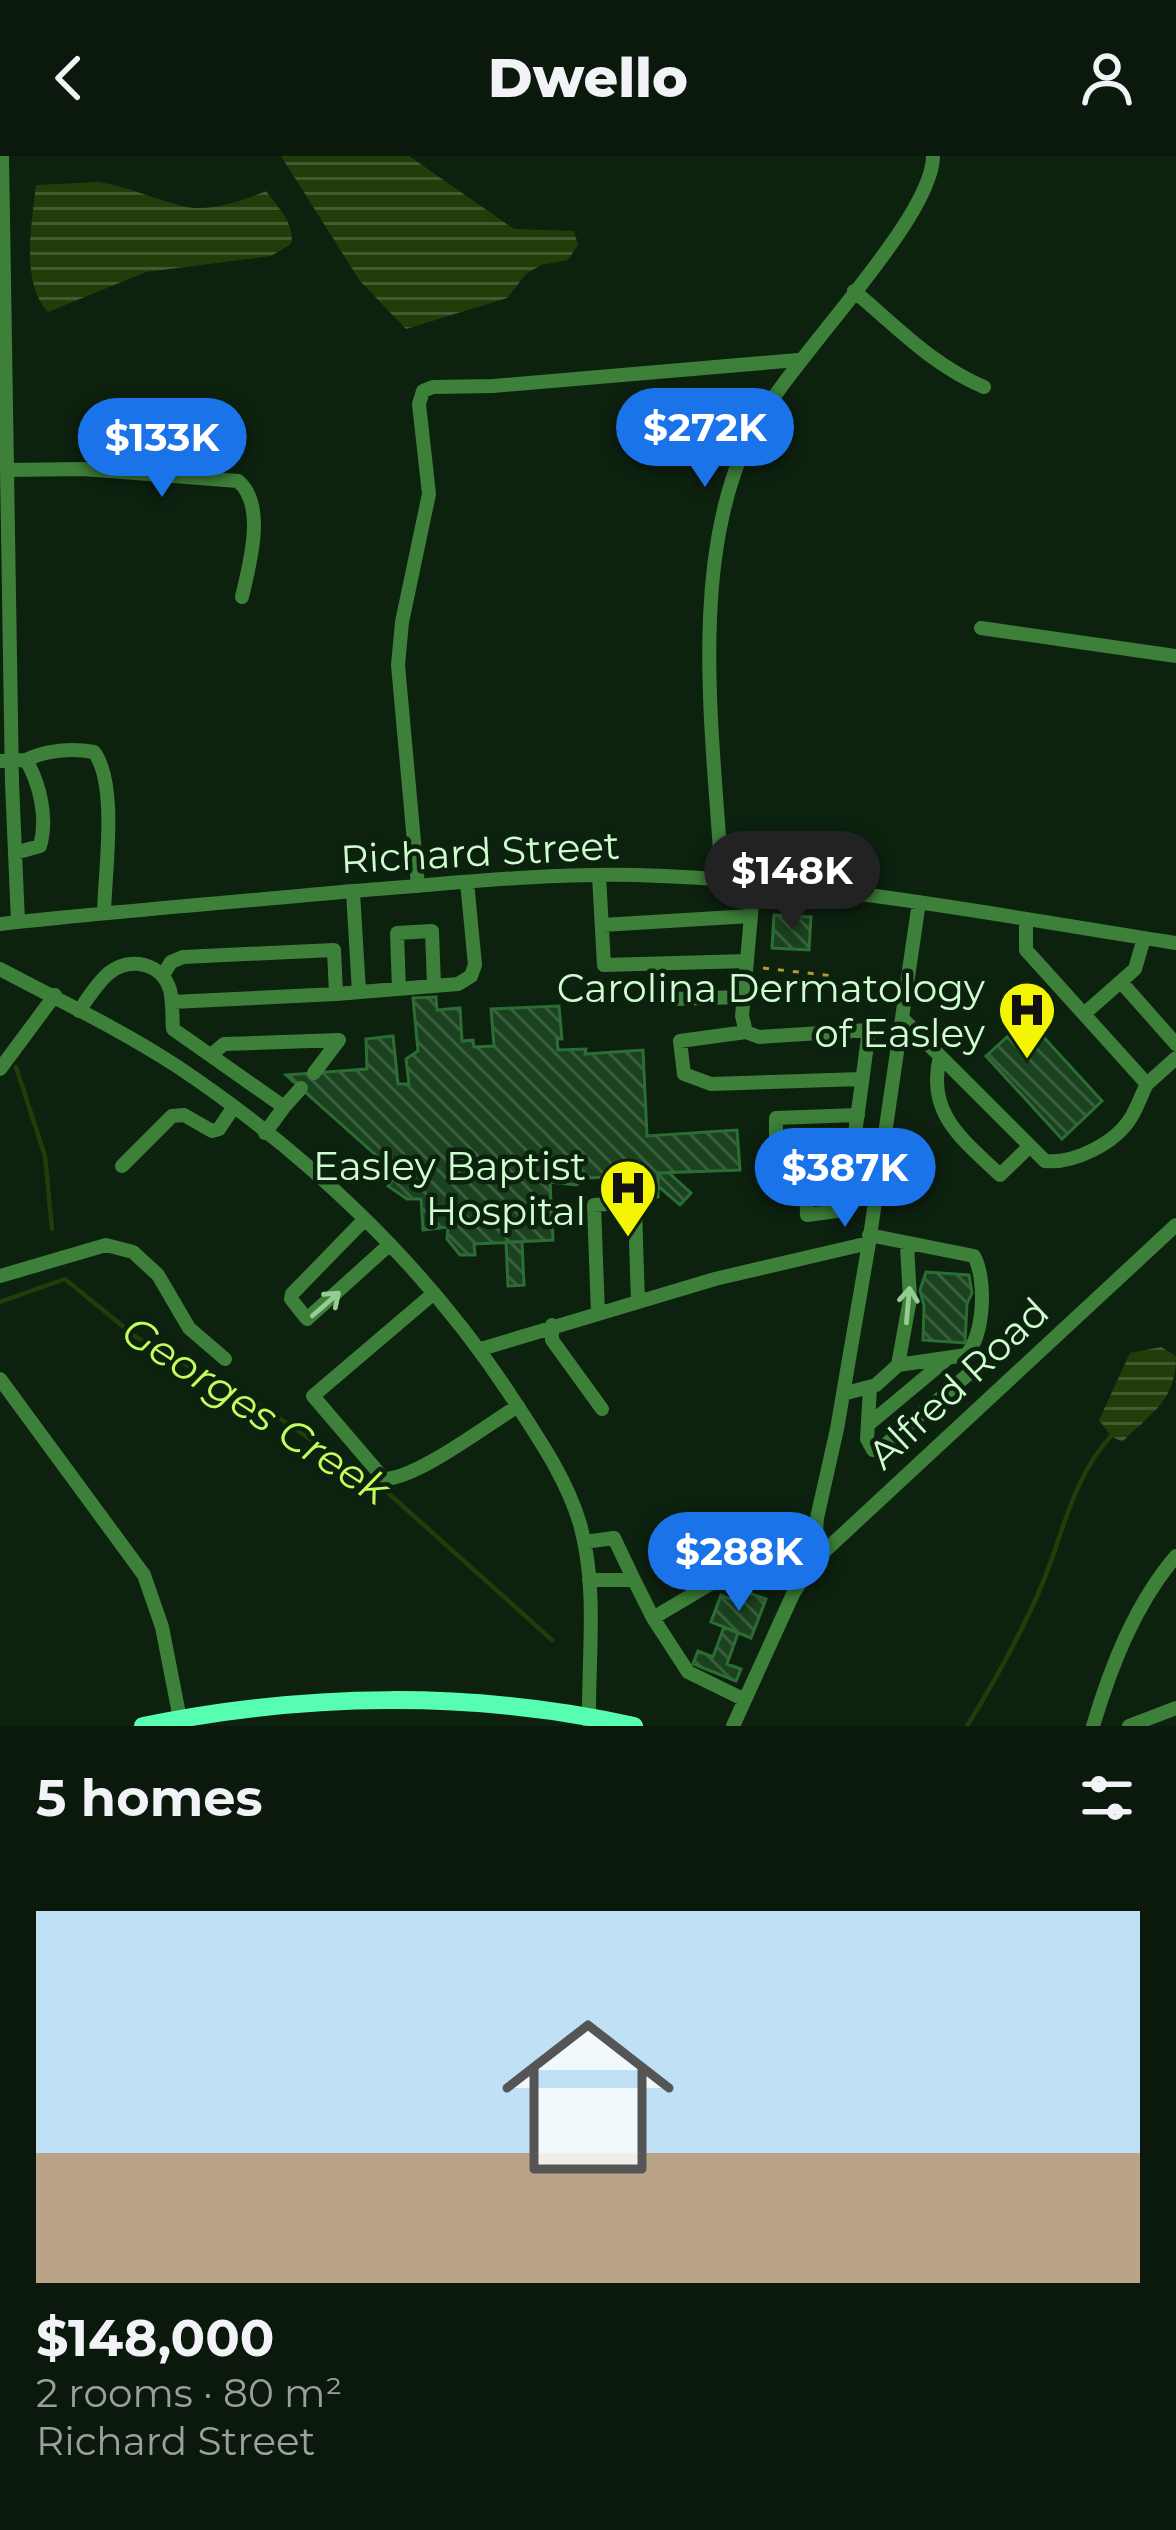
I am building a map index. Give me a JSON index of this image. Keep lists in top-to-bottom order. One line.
{"streets":{"street":["Richard Street","Alfred Road"]},"water":["Georges Creek"],"places":{"hospital":["Carolina Dermatology of Easley","Easley Baptist Hospital"]},"page":{"header":"Dwello","price":["$272K","$133K","$148K","$387K","$288K"],"heading":"5 homes","list":[{"name":"$148,000","note":"2 rooms · 80 m² · Richard Street"}]}}
